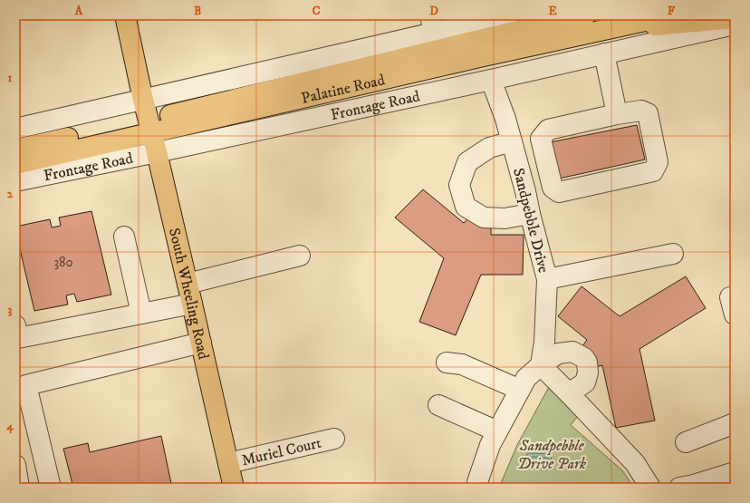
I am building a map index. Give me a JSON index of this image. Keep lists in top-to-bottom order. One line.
{"streets":{"main road":["Palatine Road","South Wheeling Road"],"street":["Frontage Road","Sandpebble Drive","Muriel Court"]},"crossings":[["Palatine Road","South Wheeling Road"],["Frontage Road","Sandpebble Drive"],["Frontage Road","South Wheeling Road"],["South Wheeling Road","Muriel Court"]],"parks":["Sandpebble Drive Park"],"house_numbers":["380"],"grid":{"columns":["A","B","C","D","E","F"],"rows":["1","2","3","4"]}}
